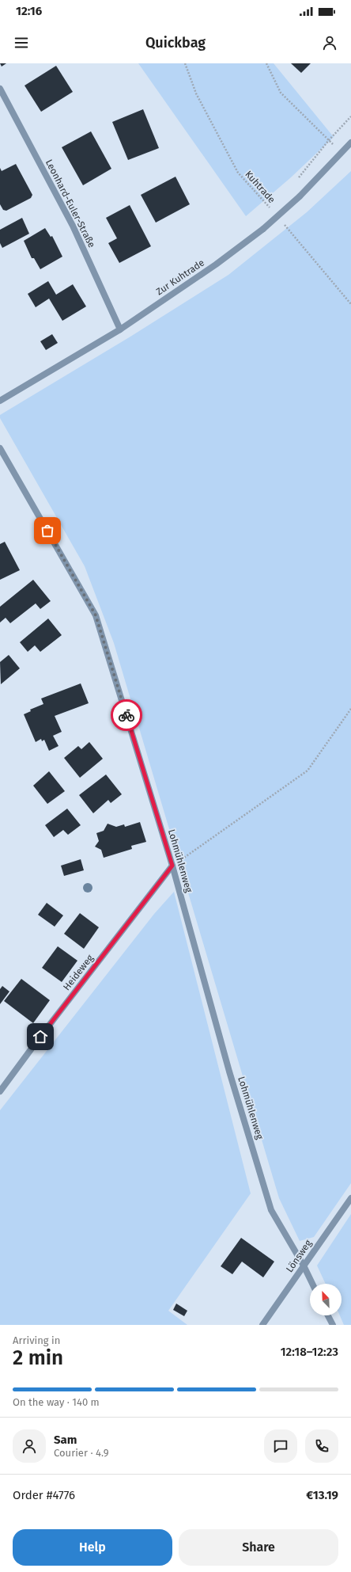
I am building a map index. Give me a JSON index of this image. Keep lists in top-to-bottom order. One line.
{"streets":{"street":["Leonhard-Euler-Straße","Zur Kuhtrade","Lohmühlenweg","Heideweg","Lönsweg"],"path":["Kuhtrade"]},"crossings":[["Leonhard-Euler-Straße","Zur Kuhtrade"],["Lohmühlenweg","Heideweg"],["Lohmühlenweg","Lönsweg"]],"north":"top left","page":{"status":"12:16","header":"Quickbag","heading":["2 min","Arriving in","12:18–12:23"],"panel":["Sam","Courier · 4.9","Order #4776","€13.19"],"bar":"On the way · 140 m","buttons":["Help","Share"]}}
